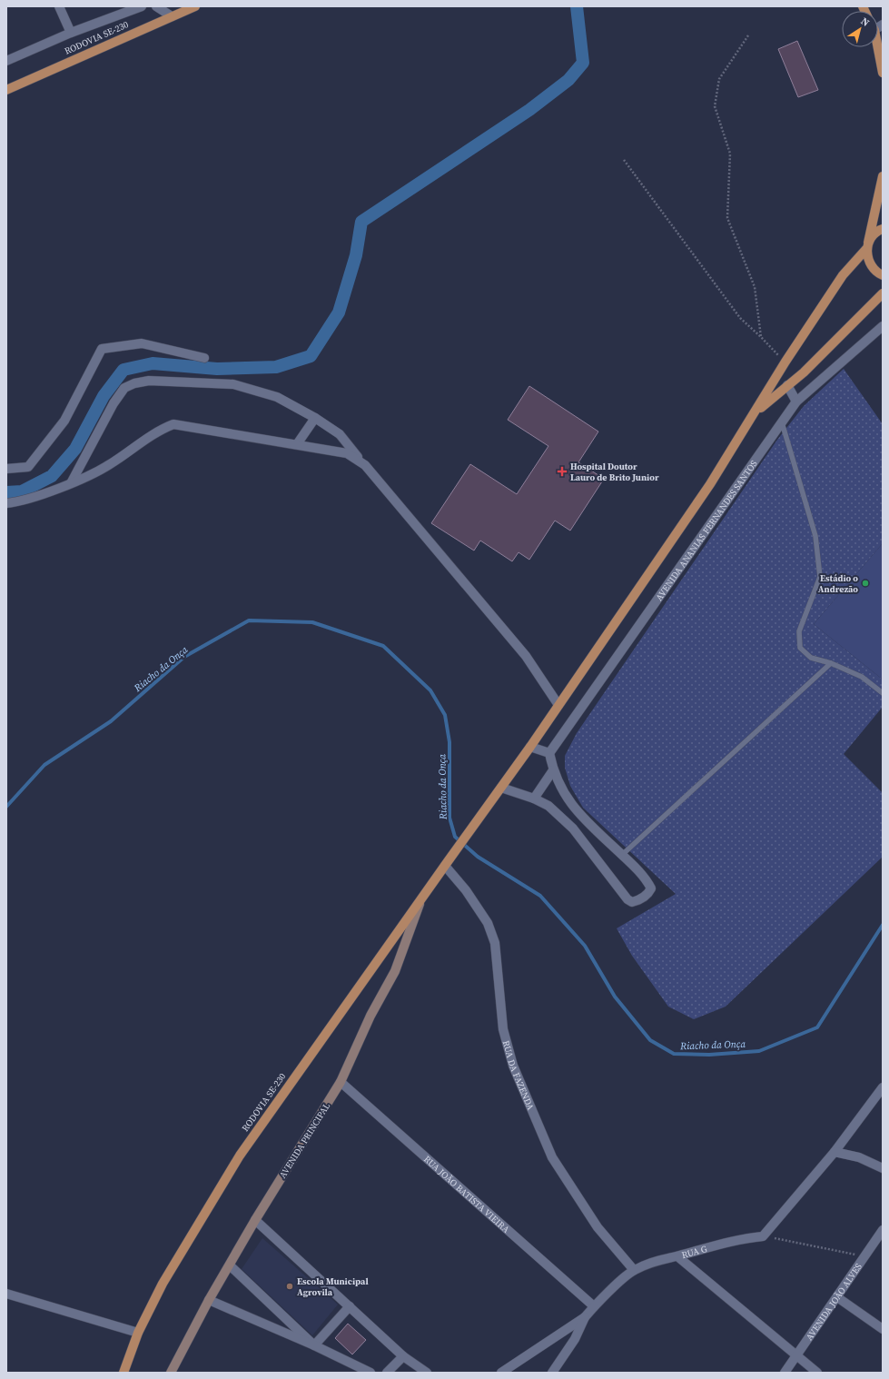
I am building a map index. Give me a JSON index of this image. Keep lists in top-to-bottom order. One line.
{"streets":{"main road":["RODOVIA SE-230"],"street":["AVENIDA ANANIAS FERNANDES SANTOS","RUA DA FAZENDA","AVENIDA PRINCIPAL","RUA JOÃO BATISTA VIEIRA","RUA G","AVENIDA JOÃO ALVES"]},"crossings":[["RODOVIA SE-230","RUA DA FAZENDA"],["RODOVIA SE-230","AVENIDA PRINCIPAL"],["RUA DA FAZENDA","RUA G"],["AVENIDA PRINCIPAL","RUA JOÃO BATISTA VIEIRA"],["RUA JOÃO BATISTA VIEIRA","RUA G"]],"water":["Riacho da Onça"],"places":{"health":["Hospital Doutor Lauro de Brito Junior"],"other":["Estádio o Andrezão","Escola Municipal Agrovila"]},"north":"top right"}
